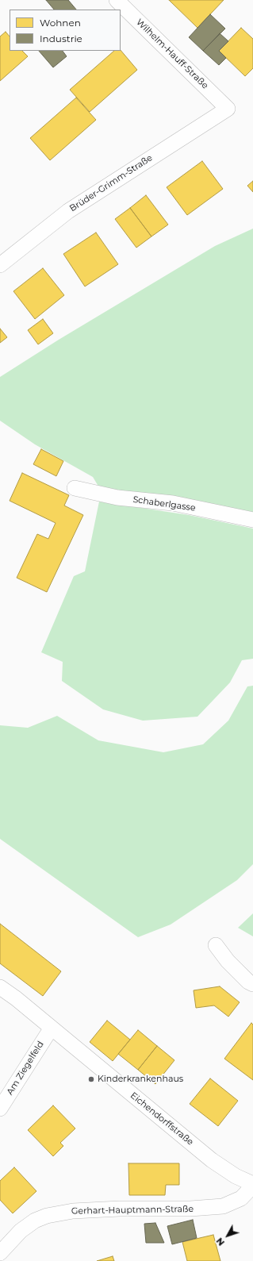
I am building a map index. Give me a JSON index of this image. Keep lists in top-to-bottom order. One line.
{"streets":{"street":["Wilhelm-Hauff-Straße","Brüder-Grimm-Straße","Schaberlgasse","Am Ziegelfeld","Eichendorffstraße","Gerhart-Hauptmann-Straße"]},"crossings":[["Wilhelm-Hauff-Straße","Brüder-Grimm-Straße"],["Am Ziegelfeld","Eichendorffstraße"],["Eichendorffstraße","Gerhart-Hauptmann-Straße"]],"places":["Kinderkrankenhaus"],"legend":["Wohnen","Industrie"],"north":"bottom left"}
